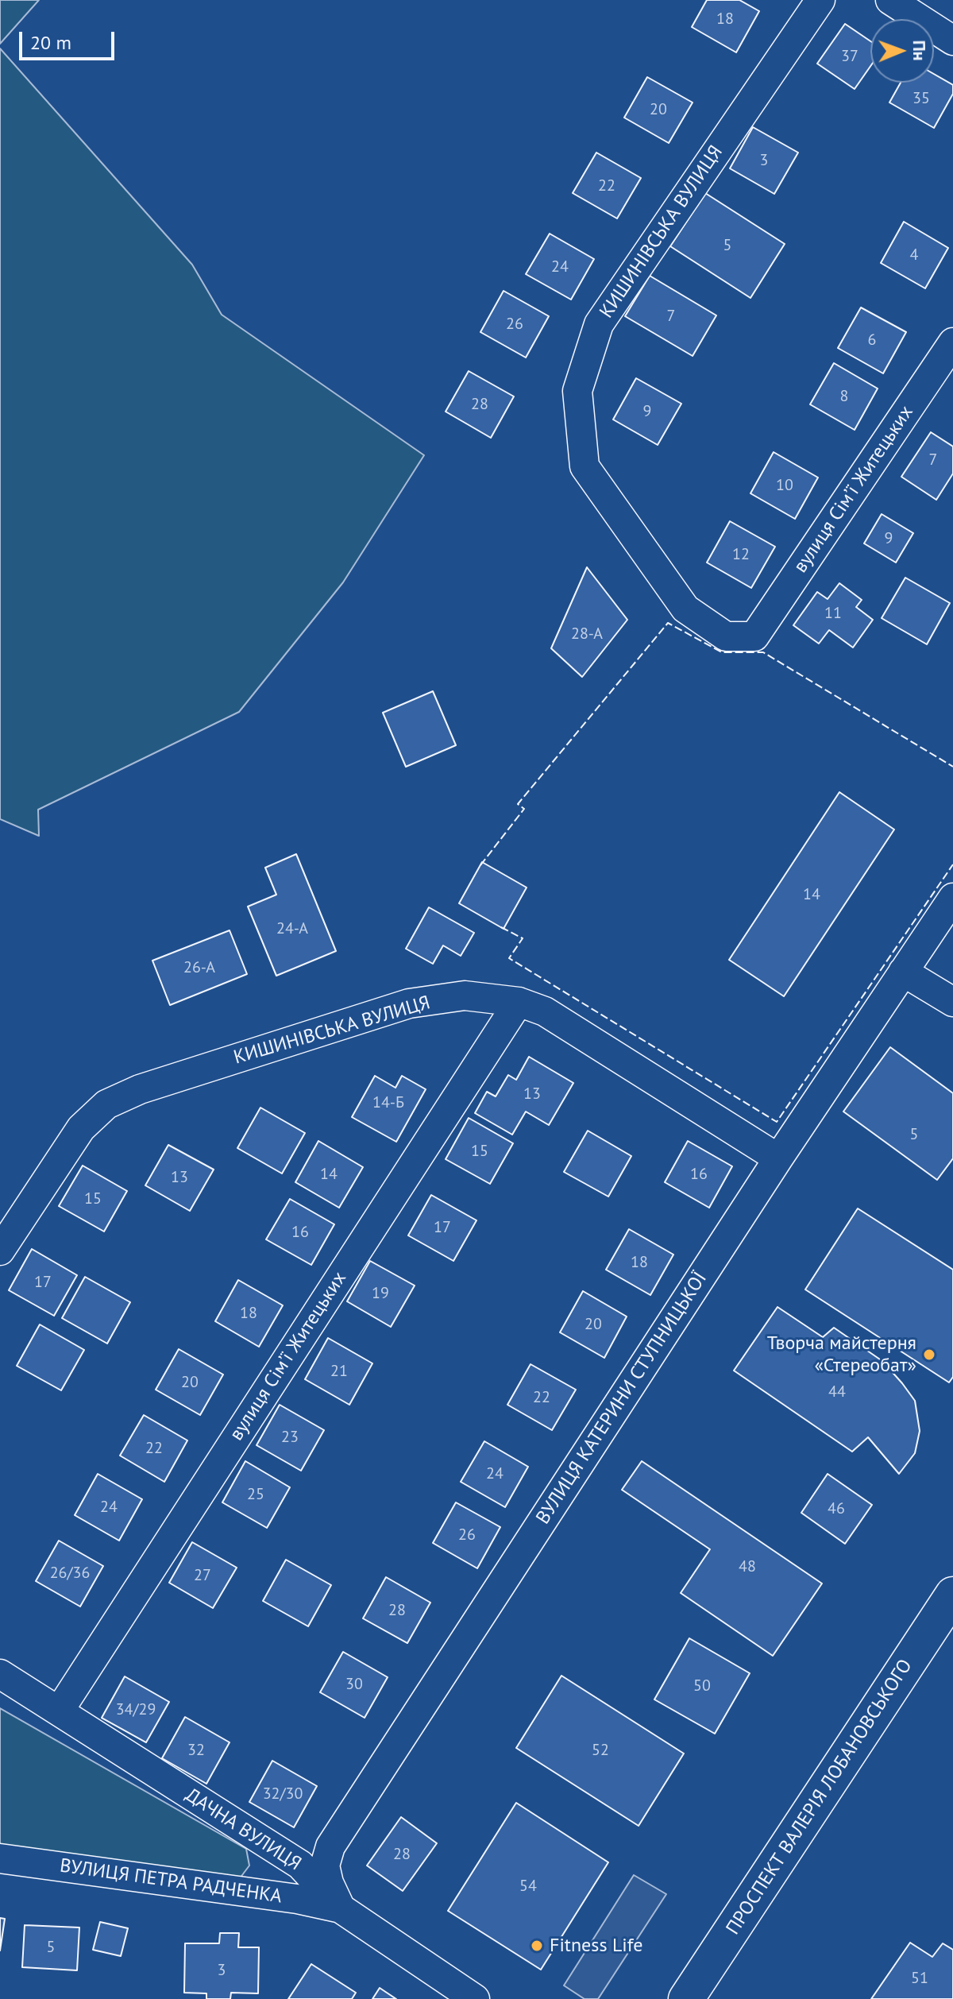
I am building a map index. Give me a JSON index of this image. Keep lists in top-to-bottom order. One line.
{"streets":{"main road":["ПРОСПЕКТ ВАЛЕРІЯ ЛОБАНОВСЬКОГО"],"street":["КИШИНІВСЬКА ВУЛИЦЯ","вулиця Сімʼї Житецьких","ВУЛИЦЯ КАТЕРИНИ СТУПНИЦЬКОЇ","ДАЧНА ВУЛИЦЯ","ВУЛИЦЯ ПЕТРА РАДЧЕНКА"]},"crossings":[["КИШИНІВСЬКА ВУЛИЦЯ","вулиця Сімʼї Житецьких"],["КИШИНІВСЬКА ВУЛИЦЯ","ВУЛИЦЯ КАТЕРИНИ СТУПНИЦЬКОЇ"],["вулиця Сімʼї Житецьких","ДАЧНА ВУЛИЦЯ"],["ВУЛИЦЯ КАТЕРИНИ СТУПНИЦЬКОЇ","ДАЧНА ВУЛИЦЯ"],["ВУЛИЦЯ КАТЕРИНИ СТУПНИЦЬКОЇ","ВУЛИЦЯ ПЕТРА РАДЧЕНКА"],["ДАЧНА ВУЛИЦЯ","ВУЛИЦЯ ПЕТРА РАДЧЕНКА"]],"places":["Творча майстерня «Стереобат»","Fitness Life"],"house_numbers":["18","37","35","20","3","22","5","4","24","7","26","6","8","28","9","7","10","9","12","11","28-А","14","24-А","26-А","13","14-Б","5","15","14","16","13","15","17","16","18","17","19","18","20","21","20","44","22","23","22","24","25","24","46","26","48","26/36","27","28","30","50","34/29","32","52","32/30","28","54","5","3","51"],"scale_bar":"20 m","north":"right"}
